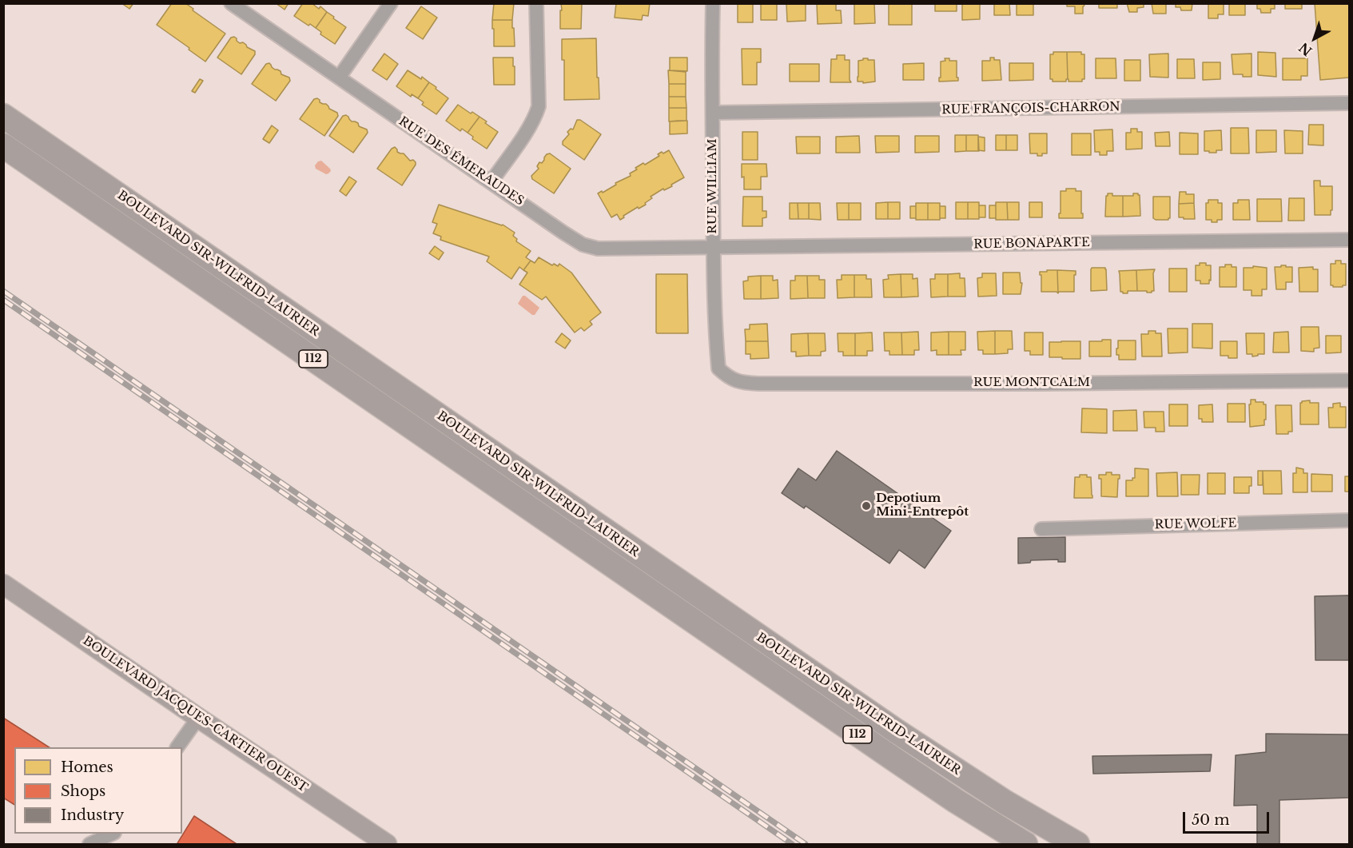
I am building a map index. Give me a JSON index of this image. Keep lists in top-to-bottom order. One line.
{"streets":{"highway":["BOULEVARD SIR-WILFRID-LAURIER","112"],"main road":["BOULEVARD JACQUES-CARTIER OUEST"],"street":["RUE FRANÇOIS-CHARRON","RUE DES ÉMERAUDES","RUE WILLIAM","RUE BONAPARTE","RUE MONTCALM","RUE WOLFE"]},"crossings":[["RUE FRANÇOIS-CHARRON","RUE WILLIAM"],["RUE DES ÉMERAUDES","RUE WILLIAM"],["RUE DES ÉMERAUDES","RUE BONAPARTE"],["RUE WILLIAM","RUE BONAPARTE"],["RUE WILLIAM","RUE MONTCALM"]],"places":["Depotium Mini-Entrepôt"],"legend":["Homes","Shops","Industry"],"scale_bar":"50 m","north":"bottom left"}
